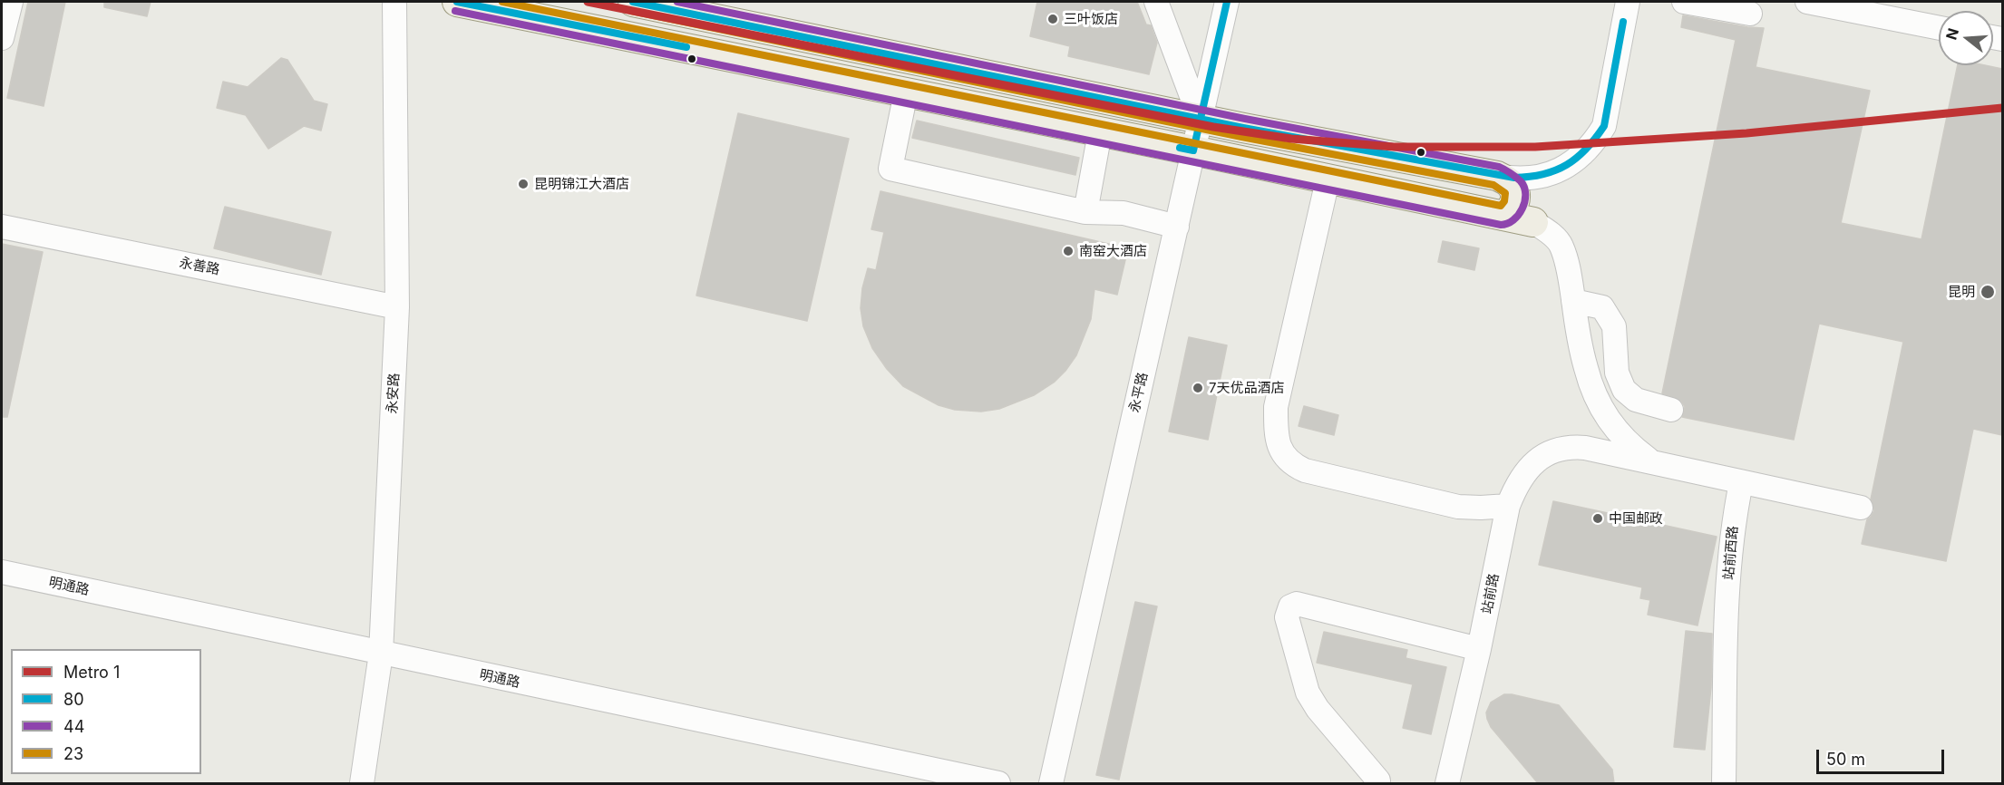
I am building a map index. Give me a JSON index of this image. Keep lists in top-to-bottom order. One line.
{"streets":{"street":["永善路","永平路","永安路","站前西路","明通路","站前路"]},"crossings":[["永善路","永安路"],["永安路","明通路"]],"places":["三叶饭店","昆明锦江大酒店","南窑大酒店","昆明","7天优品酒店","中国邮政"],"lines":["metro line 1","transit line 80","transit line 44","transit line 23"],"legend":["Metro 1","80","44","23"],"scale_bar":"50 m","north":"left"}
